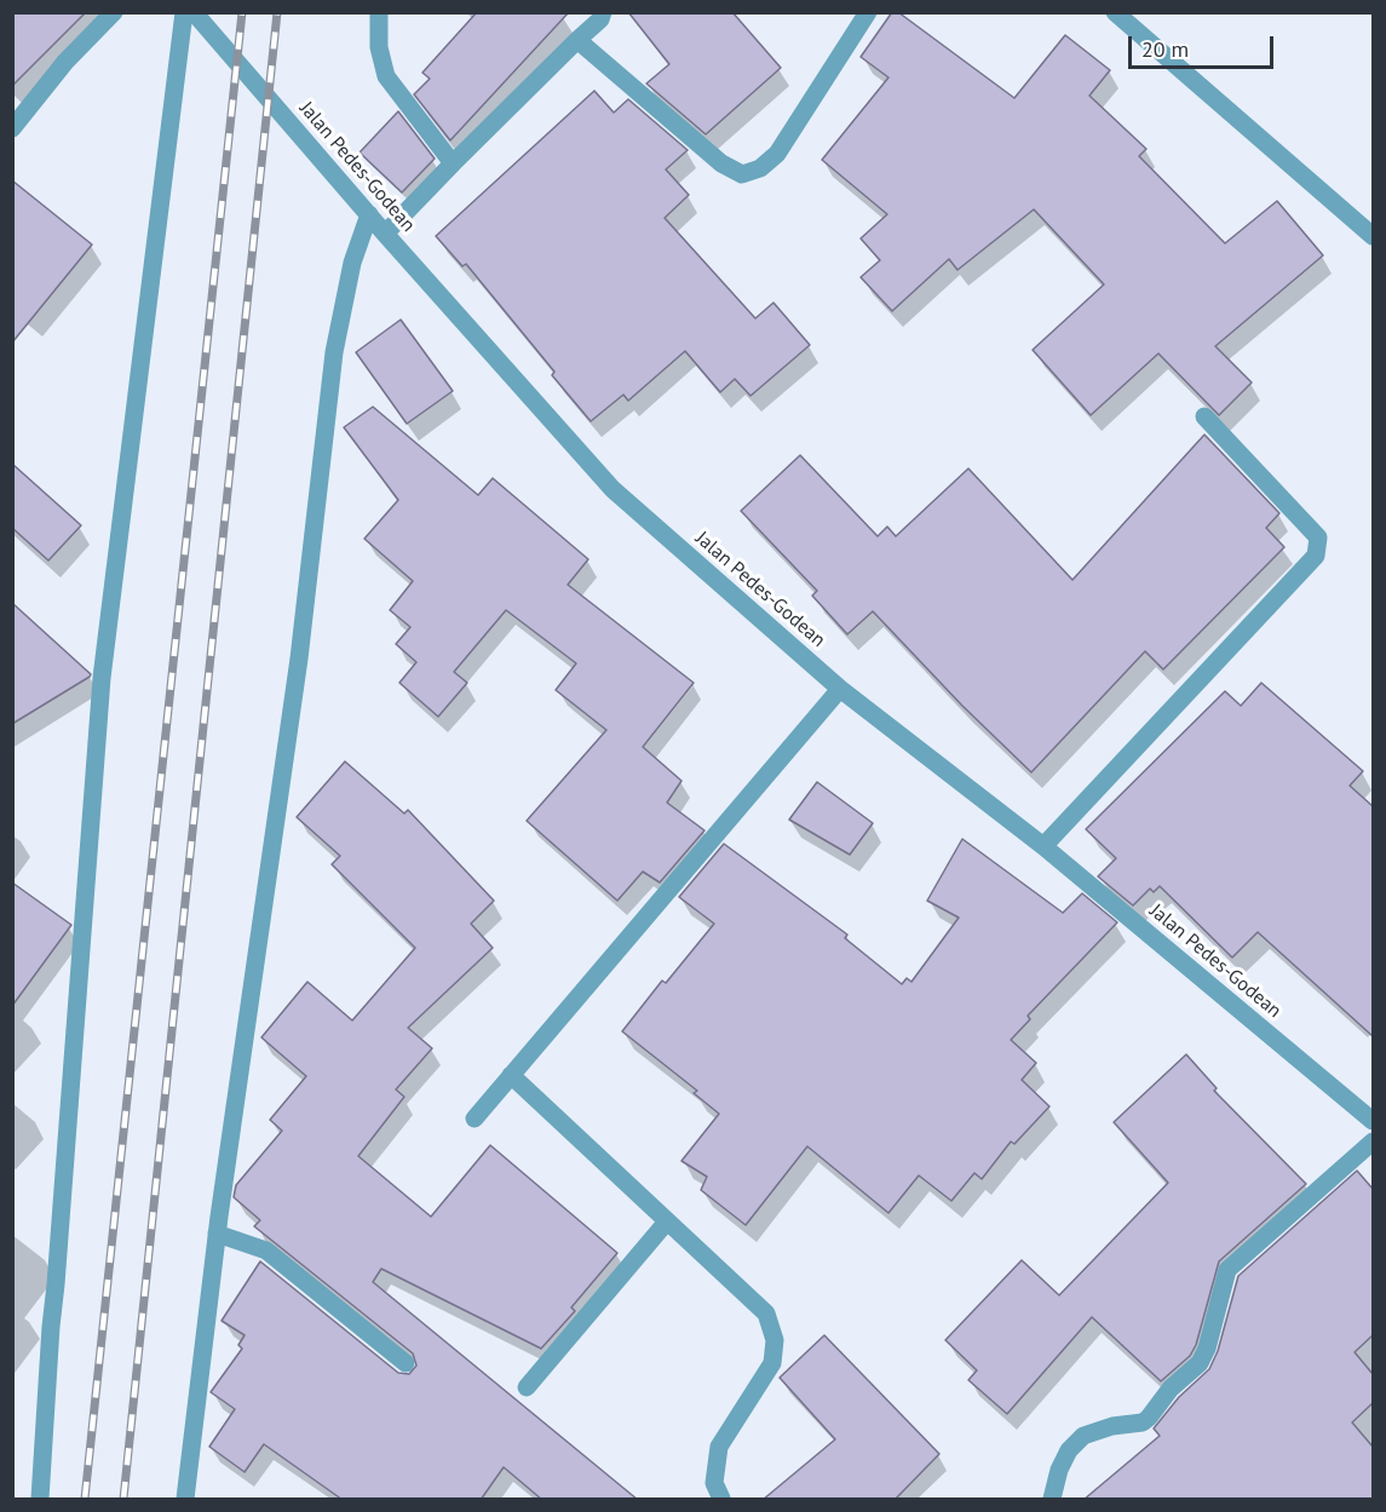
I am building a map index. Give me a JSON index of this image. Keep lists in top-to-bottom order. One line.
{"streets":{"street":["Jalan Pedes-Godean"]},"scale_bar":"20 m"}
